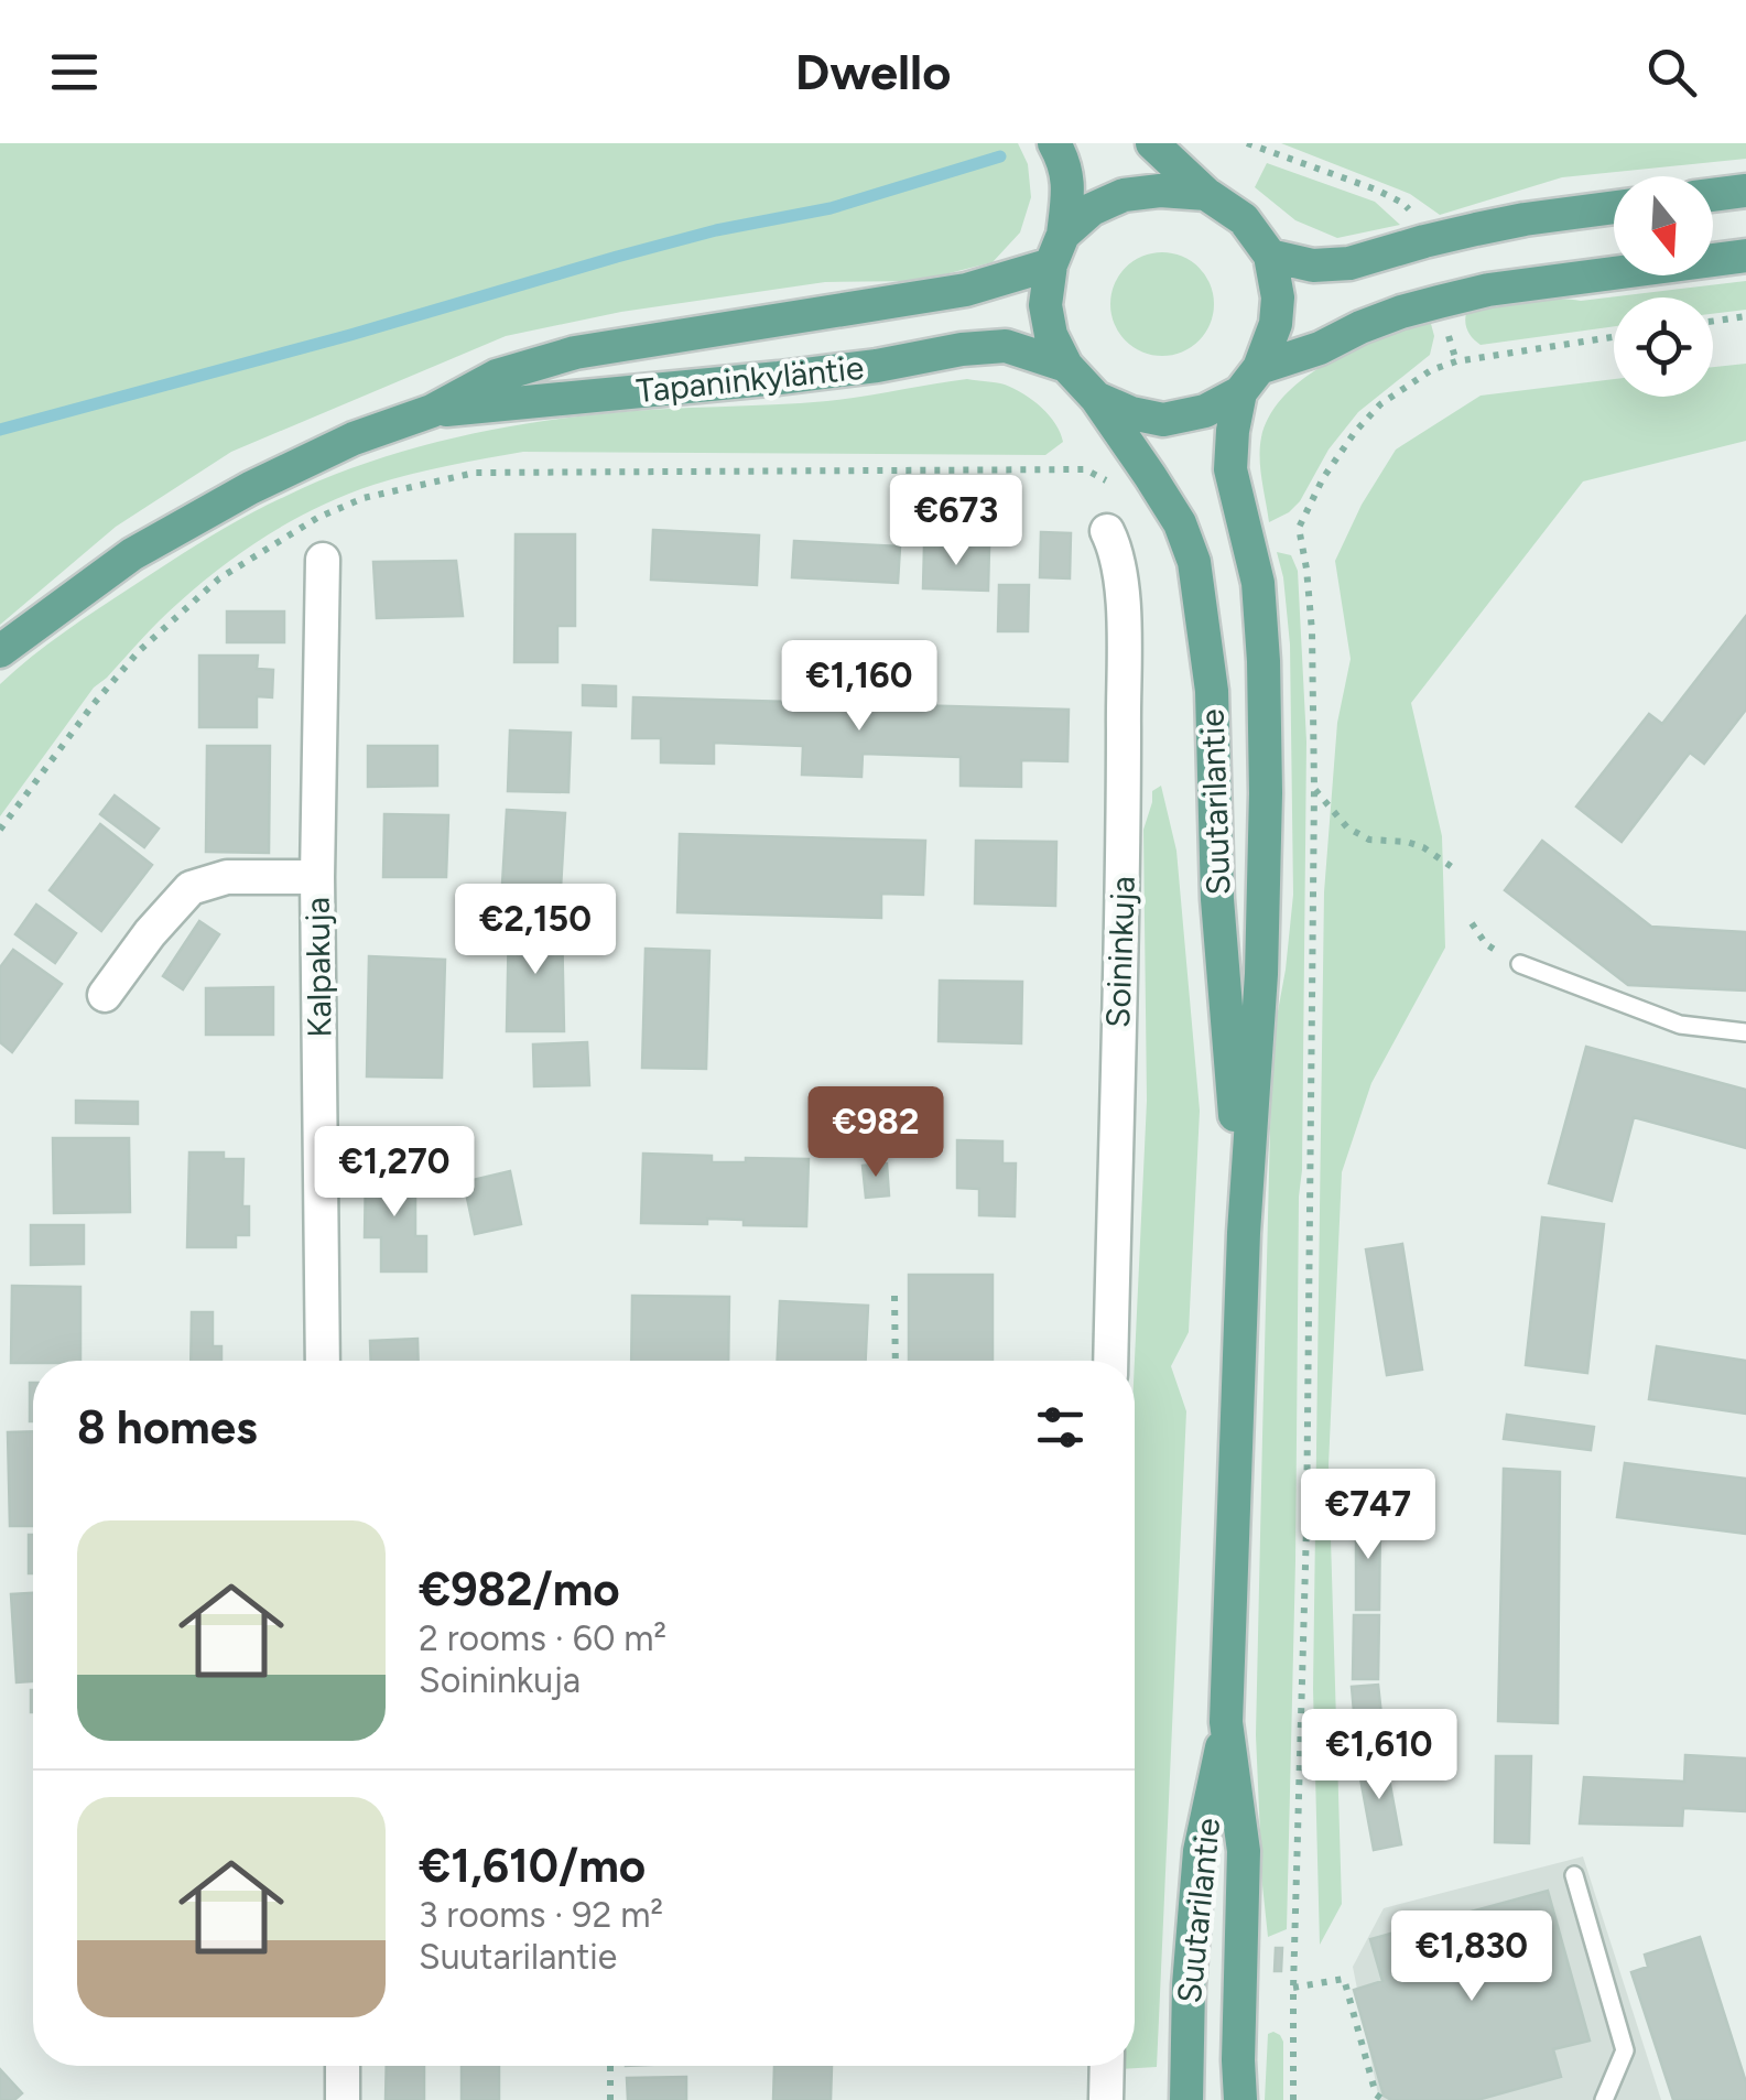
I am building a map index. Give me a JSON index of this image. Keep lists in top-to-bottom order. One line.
{"streets":{"main road":["Tapaninkyläntie","Suutarilantie"],"street":["Soininkuja","Kalpakuja"]},"crossings":[["Tapaninkyläntie","Suutarilantie"]],"north":"bottom","page":{"header":"Dwello","price":["€673","€1,160","€2,150","€982","€1,270","€747","€1,610","€1,830"],"heading":"8 homes","list":[{"name":"€982/mo","note":"2 rooms · 60 m² · Soininkuja"},{"name":"€1,610/mo","note":"3 rooms · 92 m² · Suutarilantie"}]}}
